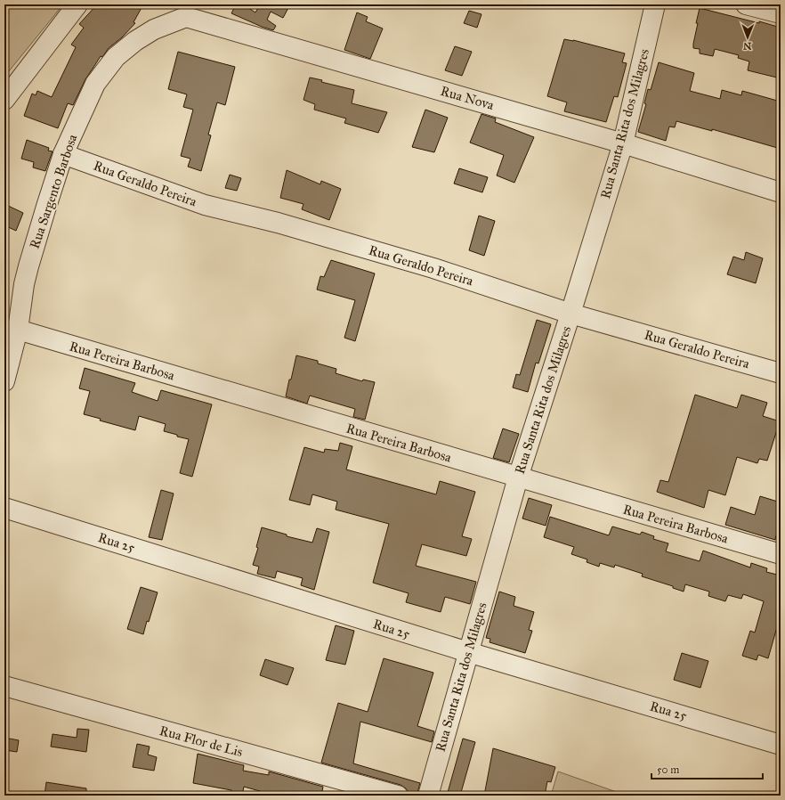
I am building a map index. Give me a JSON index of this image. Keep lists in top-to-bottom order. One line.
{"streets":{"street":["Rua Nova","Rua Santa Rita dos Milagres","Rua Geraldo Pereira","Rua Sargento Barbosa","Rua Pereira Barbosa","Rua 25","Rua Flor de Lis"]},"crossings":[["Rua Nova","Rua Santa Rita dos Milagres"],["Rua Nova","Rua Sargento Barbosa"],["Rua Santa Rita dos Milagres","Rua Geraldo Pereira"],["Rua Santa Rita dos Milagres","Rua Pereira Barbosa"],["Rua Santa Rita dos Milagres","Rua 25"],["Rua Geraldo Pereira","Rua Sargento Barbosa"],["Rua Sargento Barbosa","Rua Pereira Barbosa"]],"scale_bar":"50 m","north":"bottom"}
